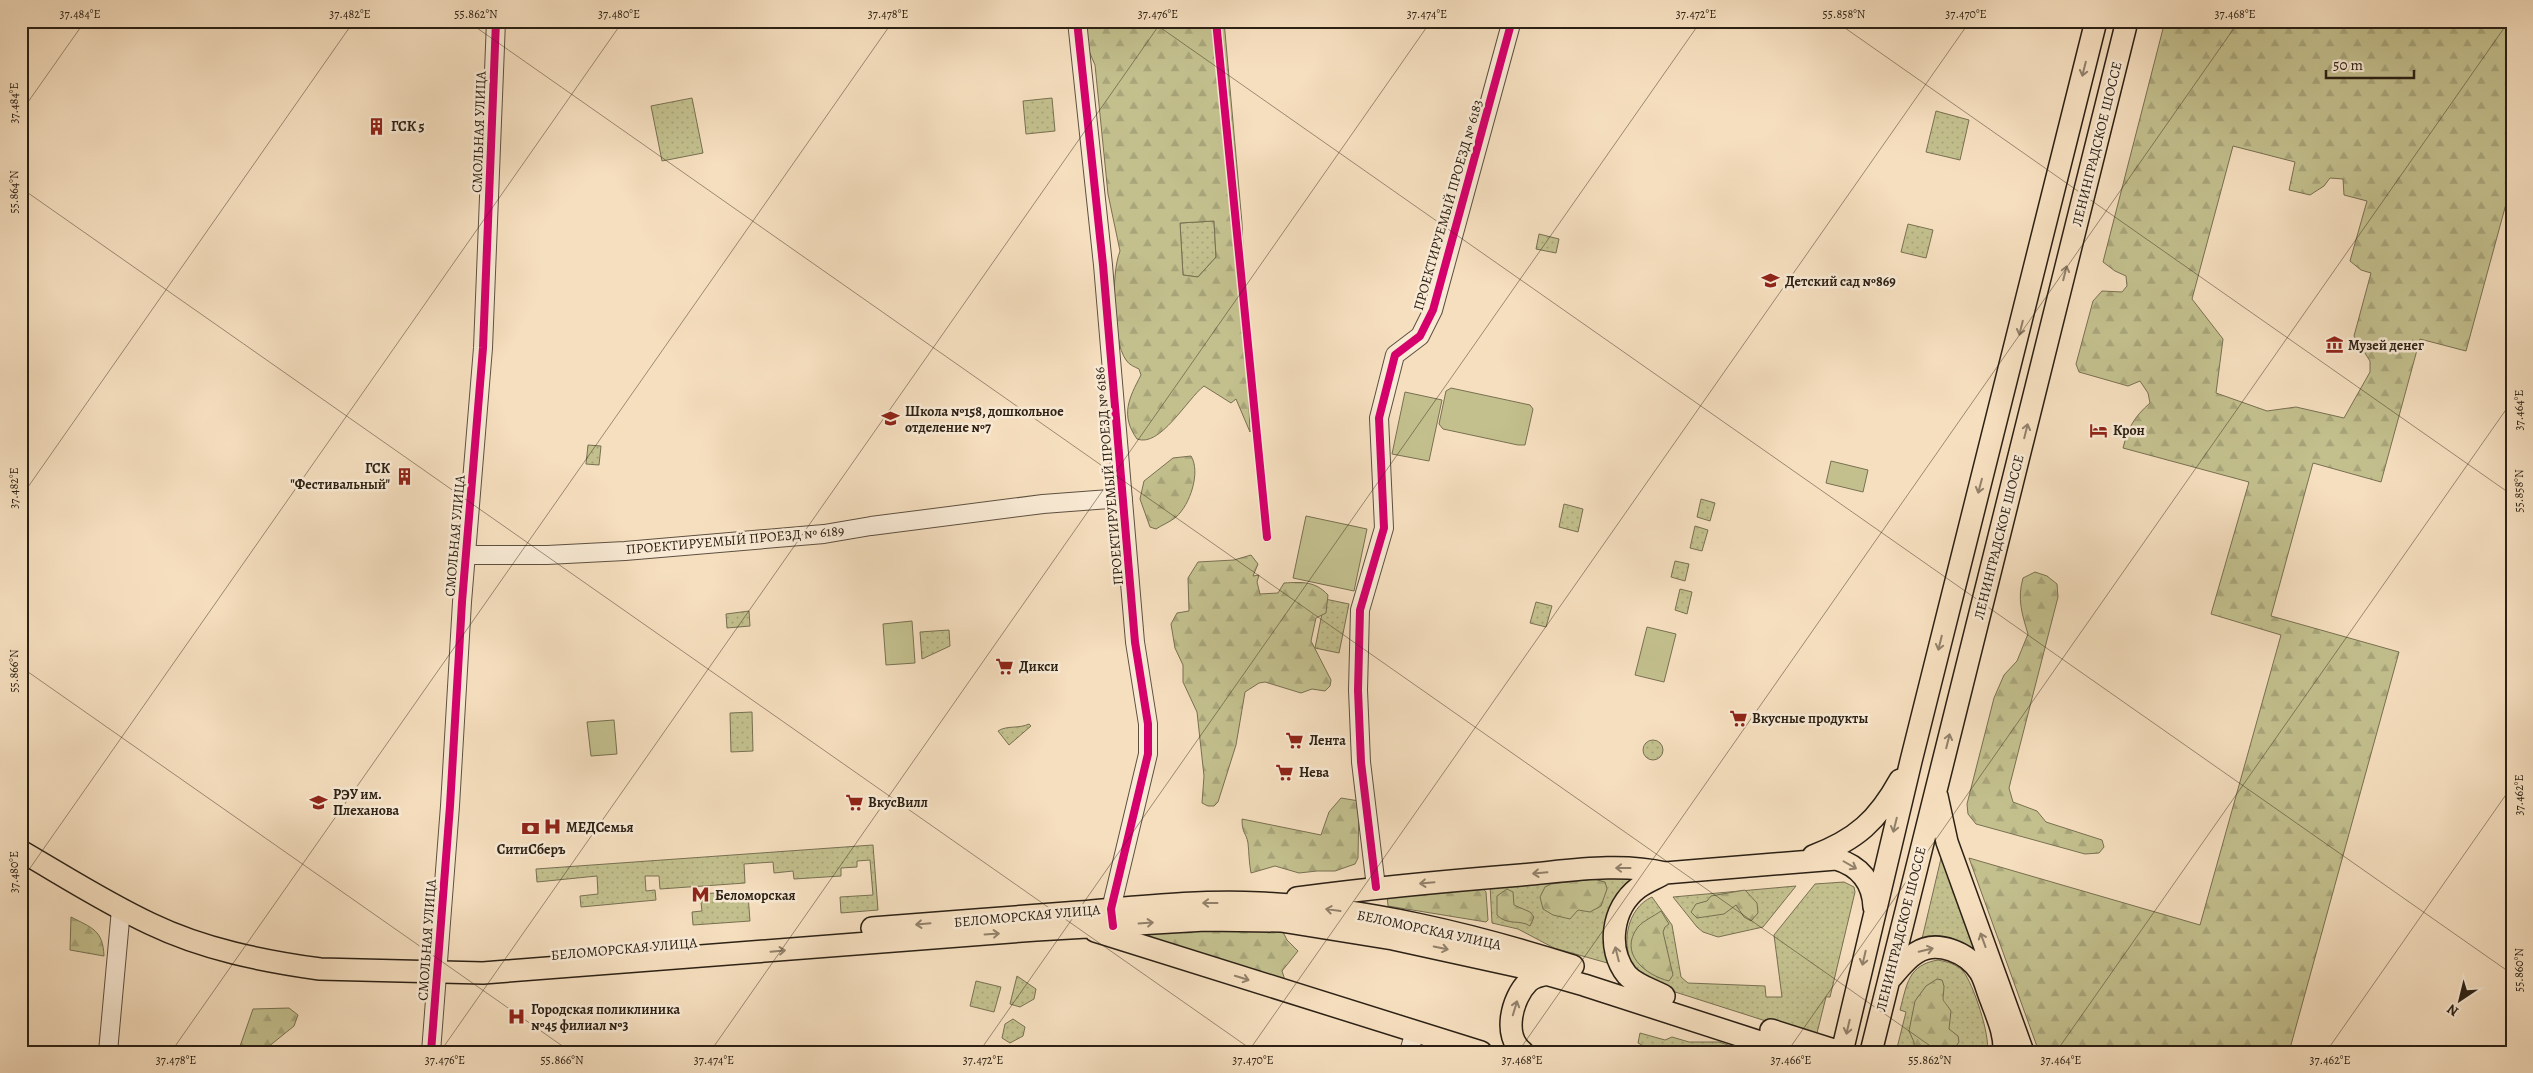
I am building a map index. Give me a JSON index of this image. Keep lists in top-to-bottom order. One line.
{"streets":{"main road":["ЛЕНИНГРАДСКОЕ ШОССЕ","БЕЛОМОРСКАЯ УЛИЦА"],"street":["СМОЛЬНАЯ УЛИЦА","ПРОЕКТИРУЕМЫЙ ПРОЕЗД № 6183","ПРОЕКТИРУЕМЫЙ ПРОЕЗД № 6186","ПРОЕКТИРУЕМЫЙ ПРОЕЗД № 6189"]},"crossings":[["СМОЛЬНАЯ УЛИЦА","ПРОЕКТИРУЕМЫЙ ПРОЕЗД № 6189"],["СМОЛЬНАЯ УЛИЦА","БЕЛОМОРСКАЯ УЛИЦА"],["ЛЕНИНГРАДСКОЕ ШОССЕ","БЕЛОМОРСКАЯ УЛИЦА"],["ПРОЕКТИРУЕМЫЙ ПРОЕЗД № 6186","ПРОЕКТИРУЕМЫЙ ПРОЕЗД № 6189"],["ПРОЕКТИРУЕМЫЙ ПРОЕЗД № 6186","БЕЛОМОРСКАЯ УЛИЦА"]],"places":{"building":["ГСК 5","ГСК \"Фестивальный\""],"school or university":["Детский сад №869","Школа №158, дошкольное отделение №7","РЭУ им. Плеханова"],"museum":["Музей денег"],"hotel":["Крон"],"supermarket":["Дикси","Вкусные продукты","Лента","Нева","ВкусВилл"],"hospital":["МЕДСемья","Городская поликлиника №45 филиал №3"],"bank":["СитиСберъ"],"metro station":["Беломорская"]},"scale_bar":"50 m","north":"bottom left","coordinates":["37.484°E","37.482°E","55.862°N","37.480°E","37.478°E","37.476°E","37.474°E","37.472°E","55.858°N","37.470°E","37.468°E","55.864°N","37.464°E","55.866°N","37.462°E","55.860°N","37.466°E"]}
